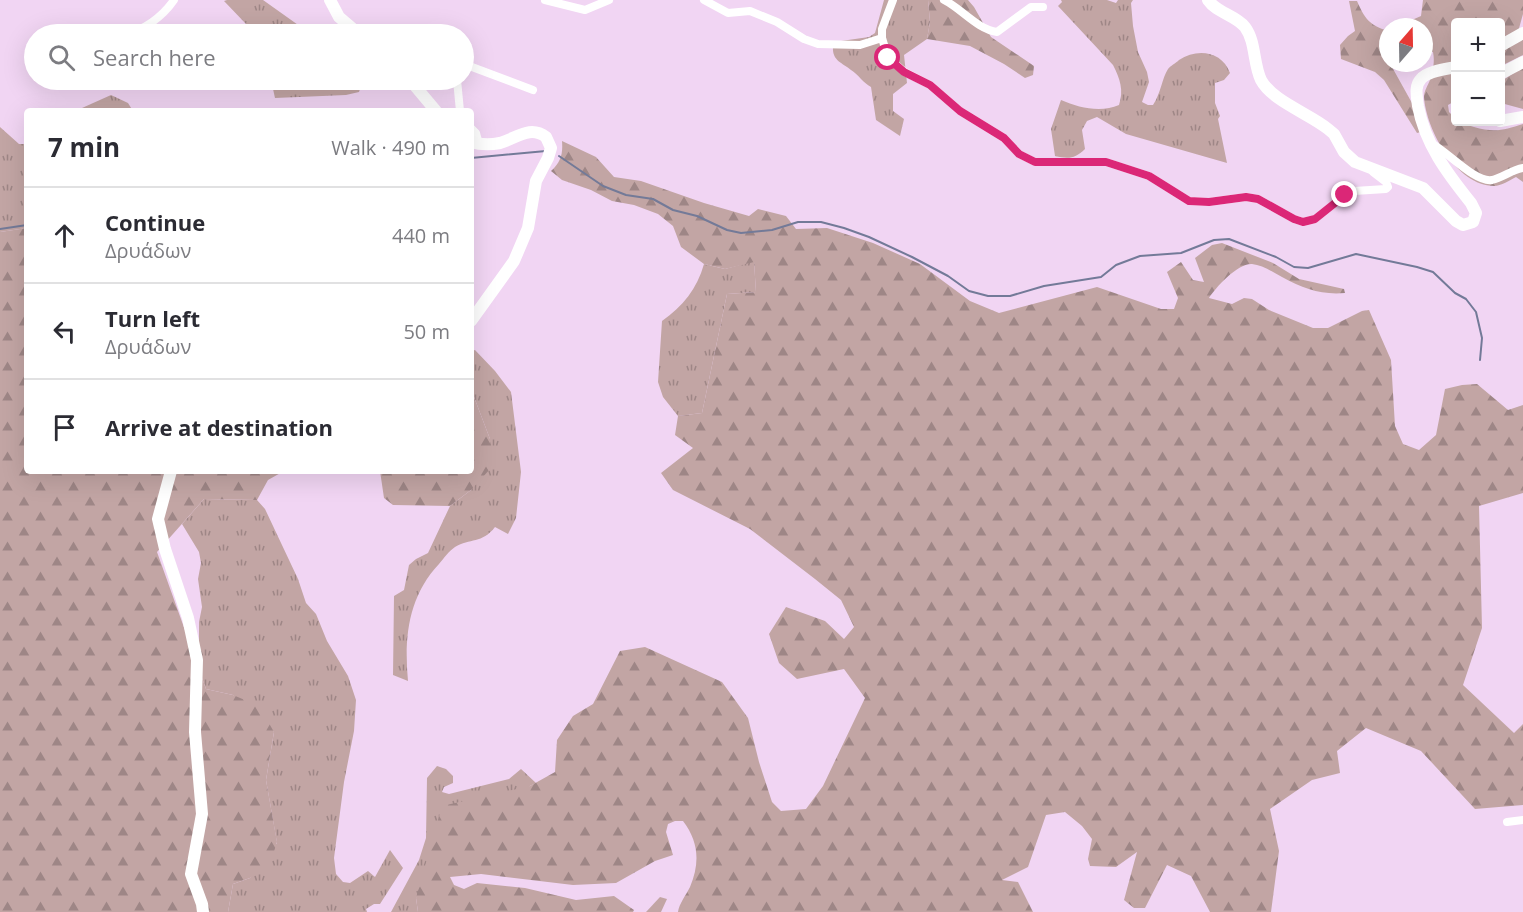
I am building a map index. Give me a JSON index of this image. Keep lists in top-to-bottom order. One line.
{"north":"top","page":{"map_buttons":["+","−"],"search":"Search here","heading":["7 min","Walk · 490 m"],"list":[["Continue","Δρυάδων","440 m"],["Turn left","Δρυάδων","50 m"],"Arrive at destination"]}}
